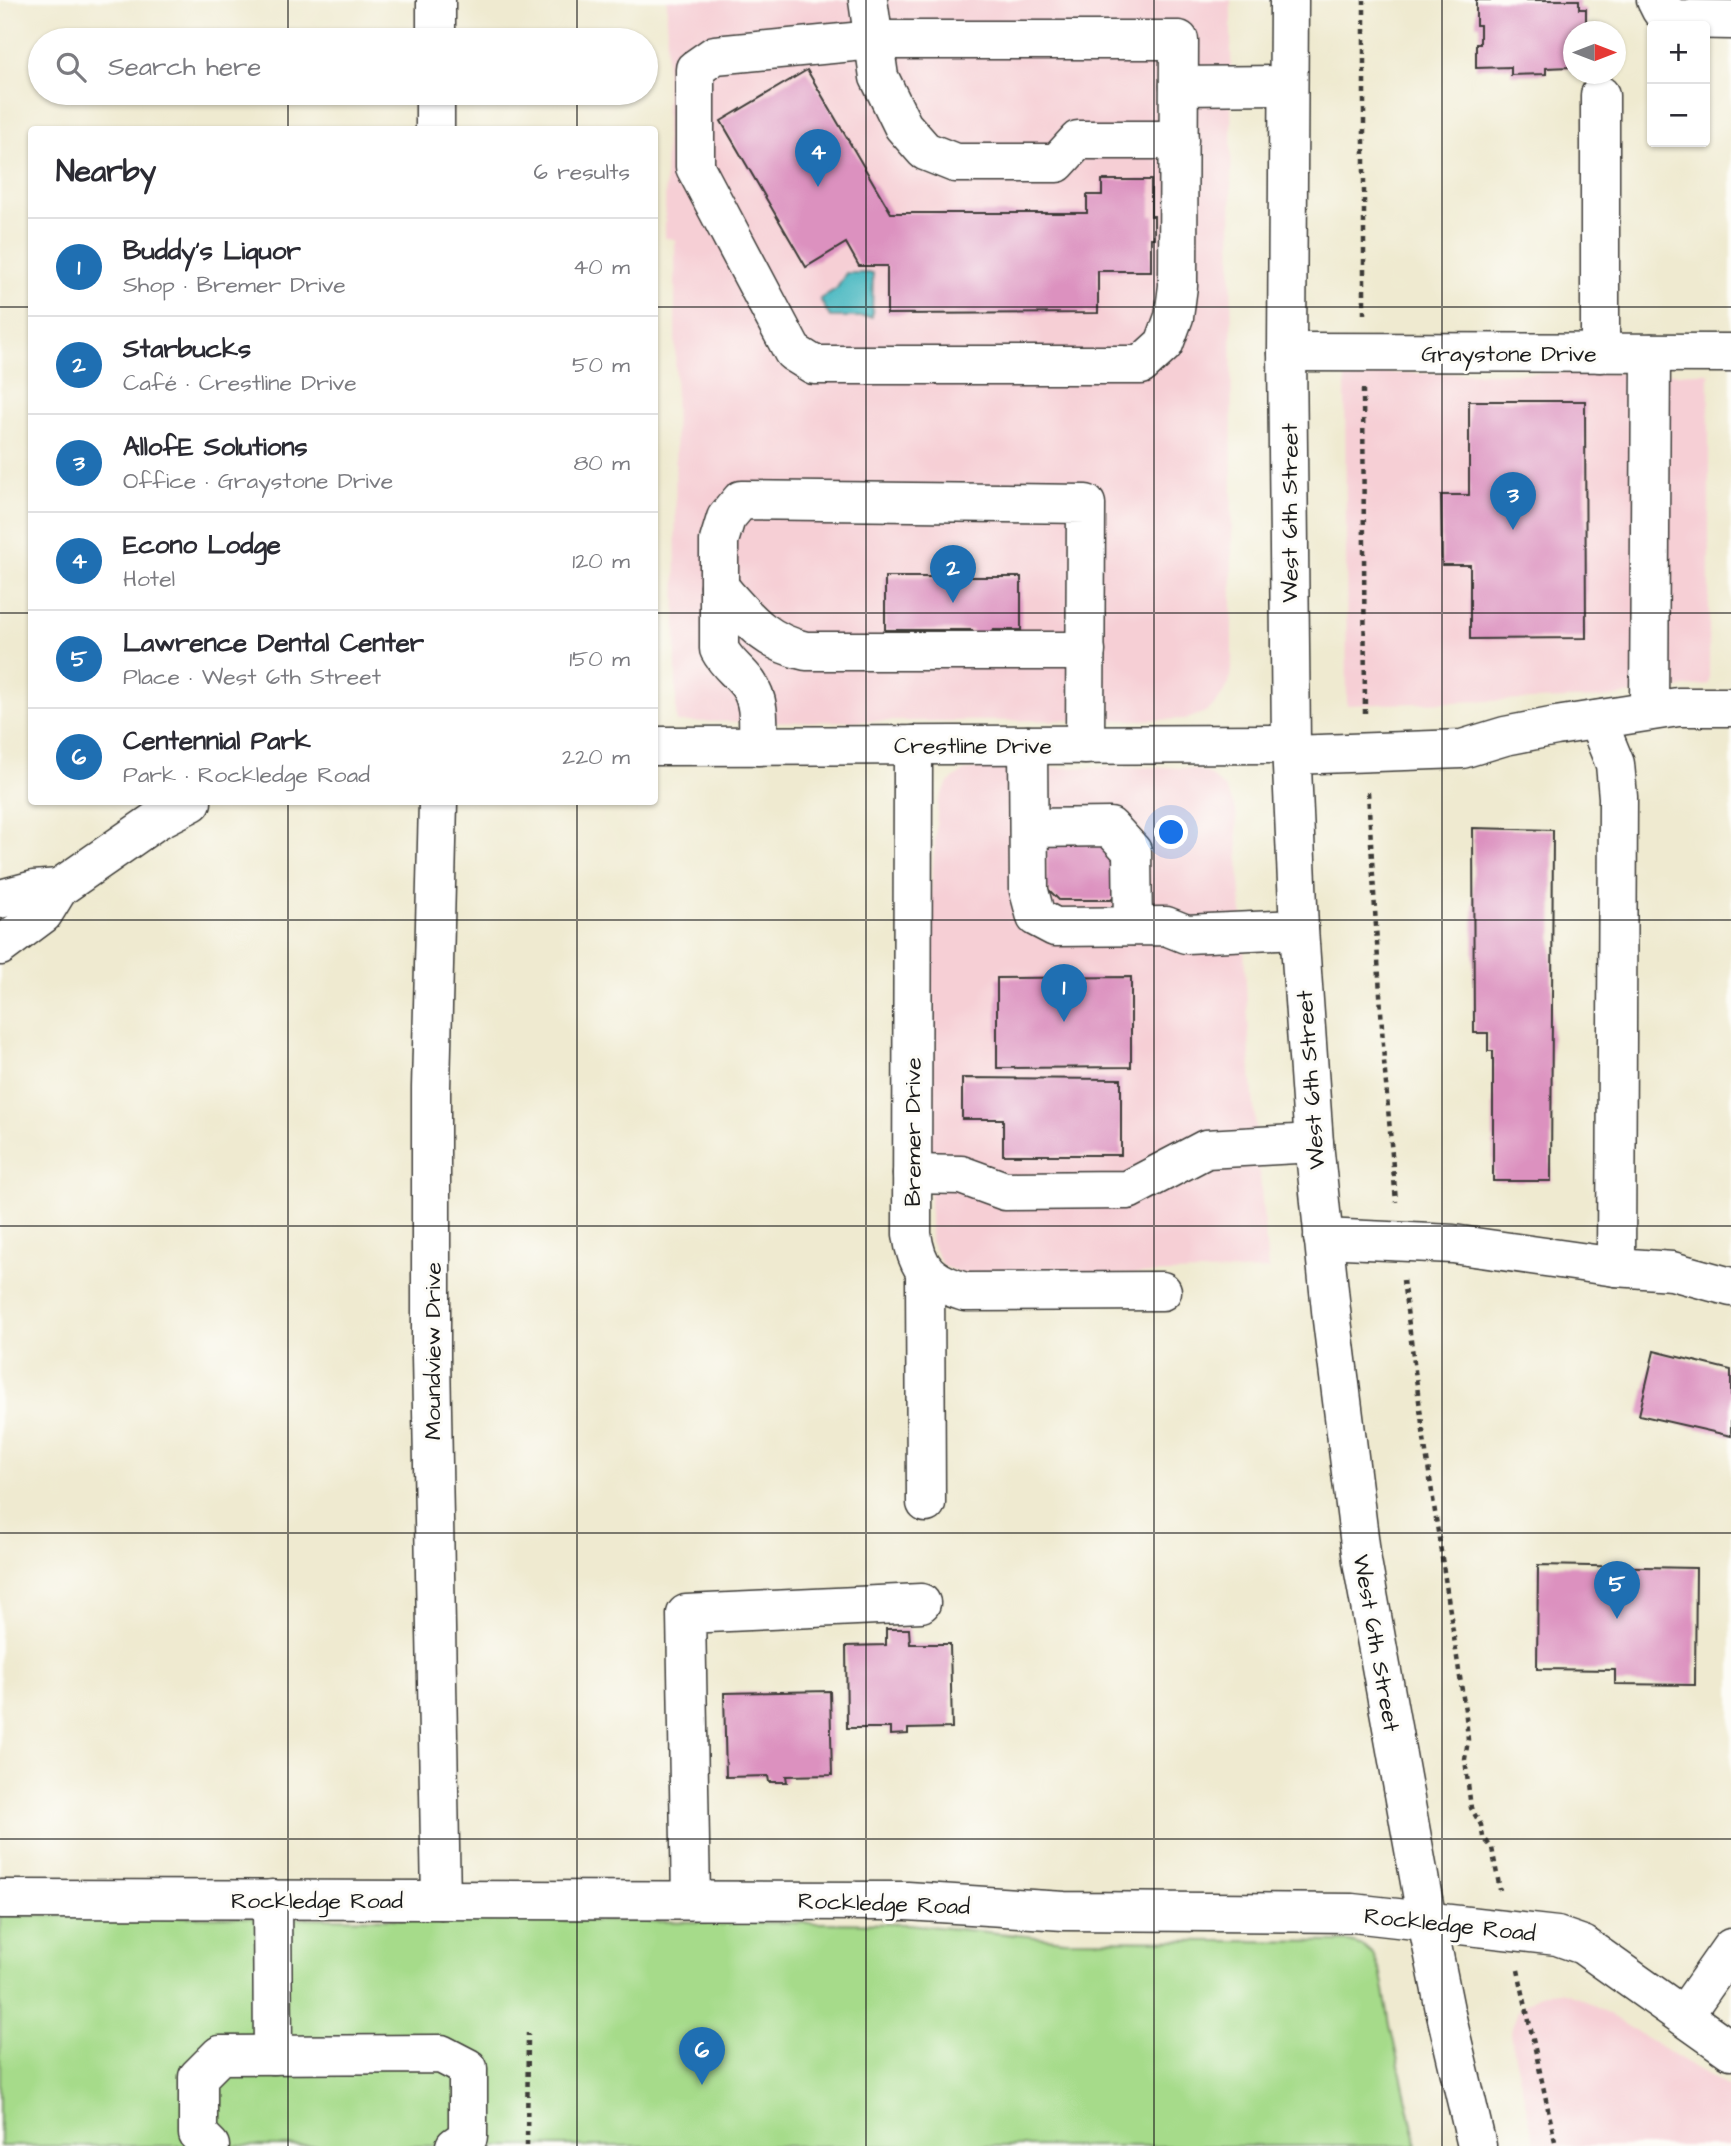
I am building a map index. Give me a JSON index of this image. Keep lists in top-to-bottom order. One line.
{"streets":{"street":["Graystone Drive","West 6th Street","Crestline Drive","Bremer Drive","Moundview Drive","Rockledge Road"]},"crossings":[["Graystone Drive","West 6th Street"],["West 6th Street","Crestline Drive"],["West 6th Street","Rockledge Road"],["Crestline Drive","Bremer Drive"],["Moundview Drive","Rockledge Road"]],"north":"right","page":{"map_buttons":["+","−"],"search":"Search here","heading":["Nearby","6 results"],"pins":["4","3","2","1","5","6"],"list":[{"mark":"1","name":"Buddy's Liquor","note":"Shop · Bremer Drive","value":"40 m"},{"mark":"2","name":"Starbucks","note":"Café · Crestline Drive","value":"50 m"},{"mark":"3","name":"AllofE Solutions","note":"Office · Graystone Drive","value":"80 m"},{"mark":"4","name":"Econo Lodge","note":"Hotel","value":"120 m"},{"mark":"5","name":"Lawrence Dental Center","note":"Place · West 6th Street","value":"150 m"},{"mark":"6","name":"Centennial Park","note":"Park · Rockledge Road","value":"220 m"}]}}
